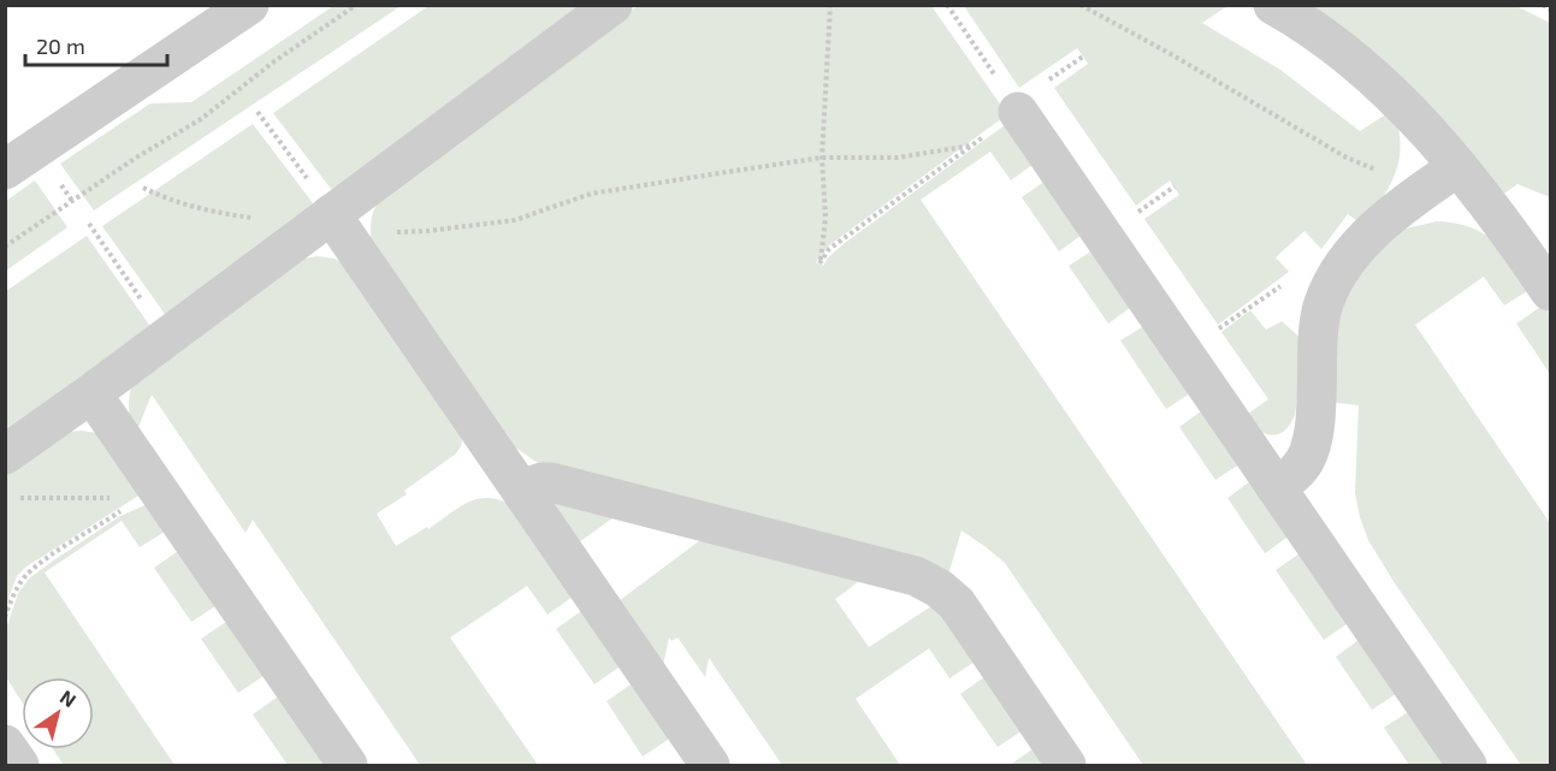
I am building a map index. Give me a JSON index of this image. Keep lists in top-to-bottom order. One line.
{"scale_bar":"20 m","north":"top right"}
